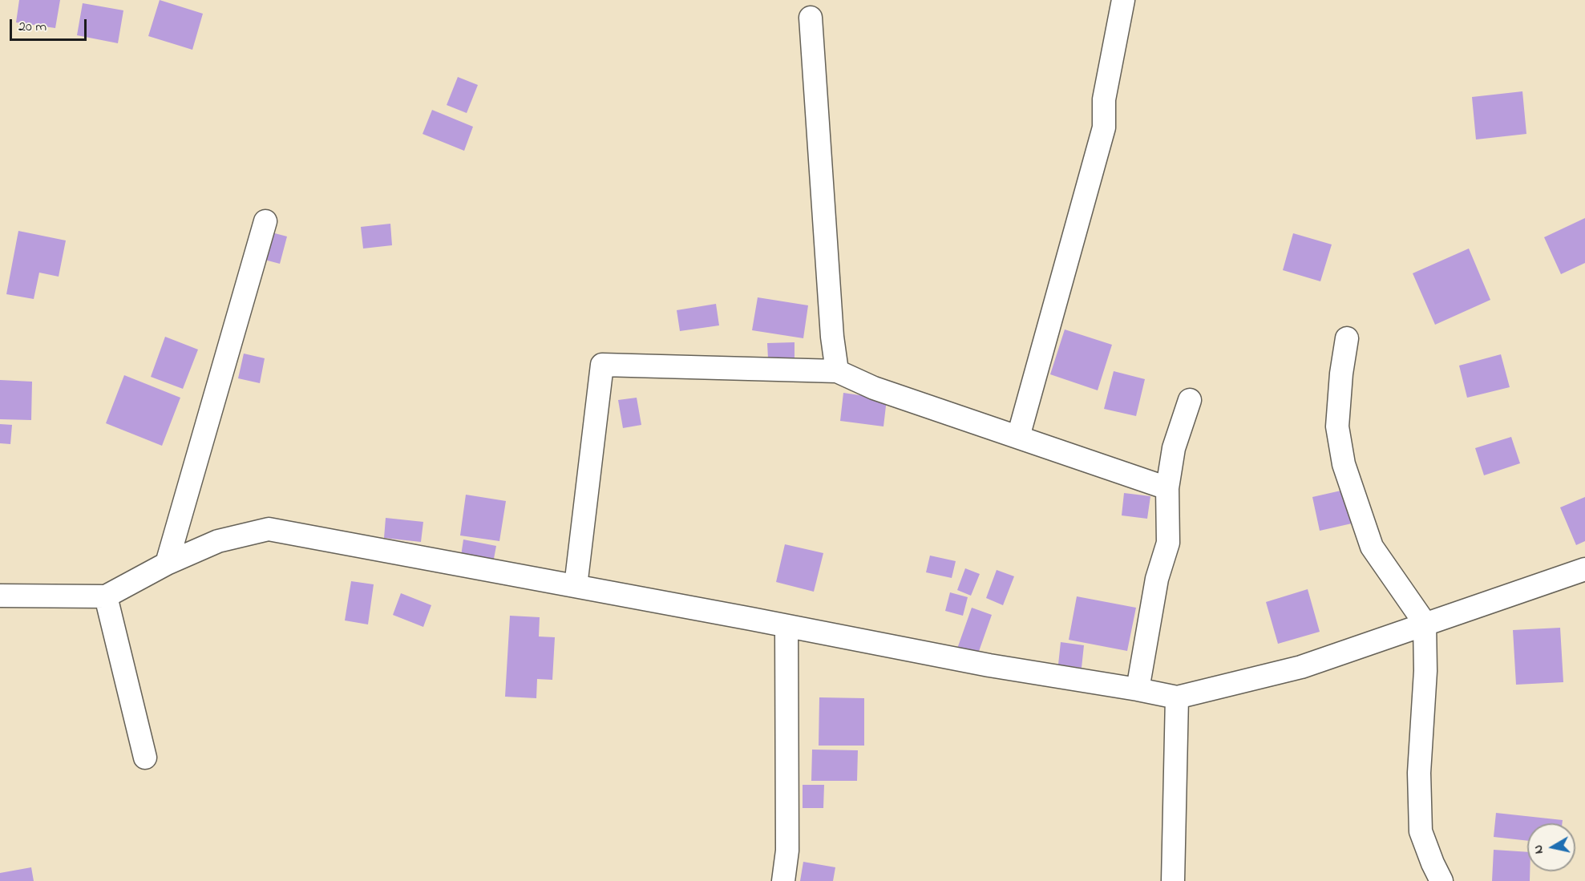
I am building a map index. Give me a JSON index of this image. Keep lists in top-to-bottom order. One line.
{"scale_bar":"20 m","north":"left"}
